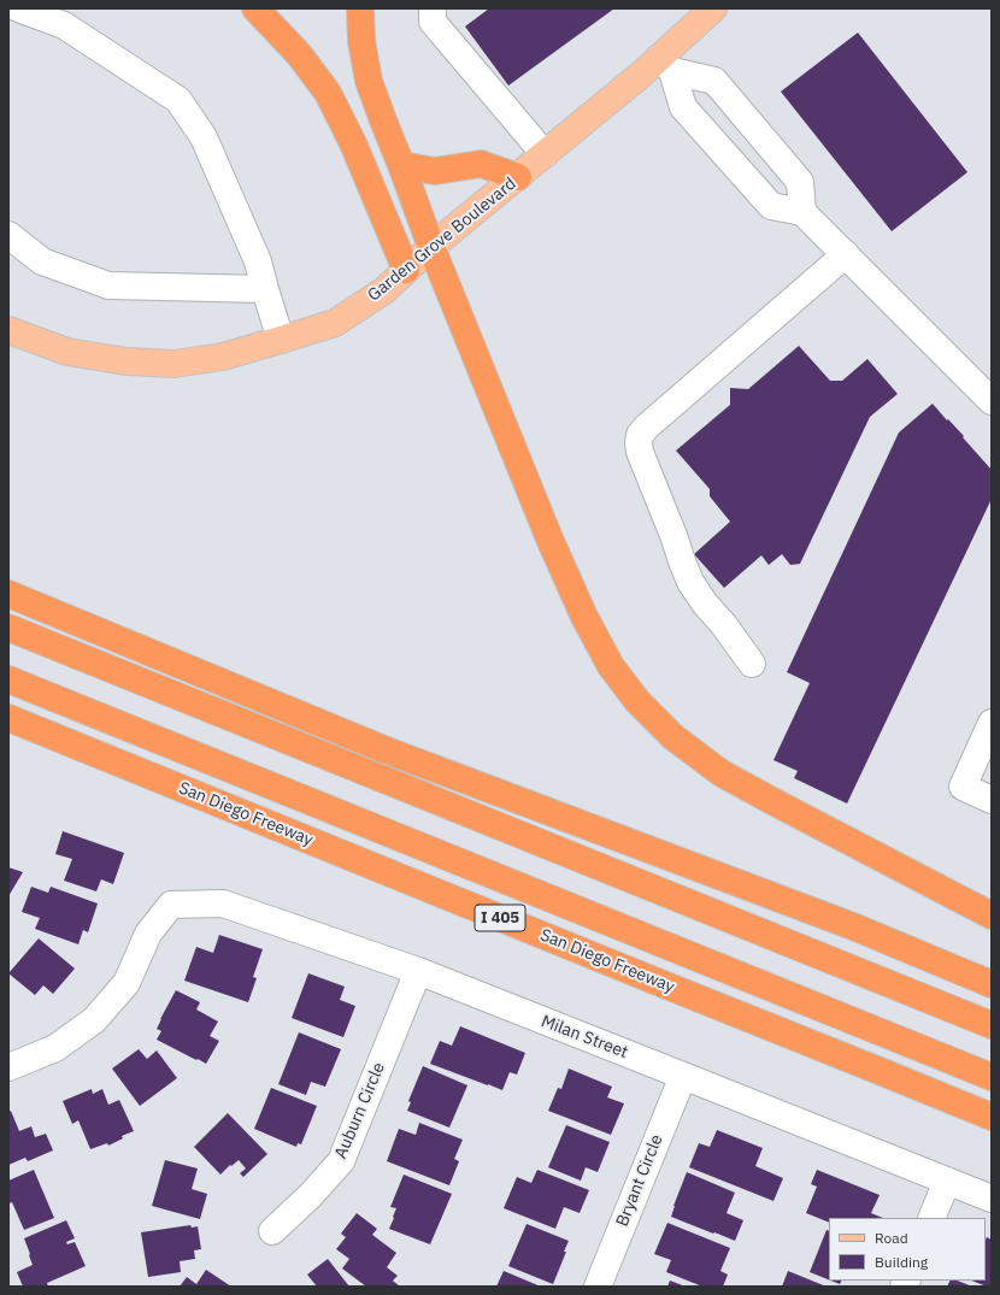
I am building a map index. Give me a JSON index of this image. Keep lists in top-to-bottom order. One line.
{"streets":{"highway":["San Diego Freeway","I 405"],"main road":["Garden Grove Boulevard"],"street":["Milan Street","Auburn Circle","Bryant Circle"]},"crossings":[["Milan Street","Auburn Circle"],["Milan Street","Bryant Circle"]],"legend":["Road","Building"]}
